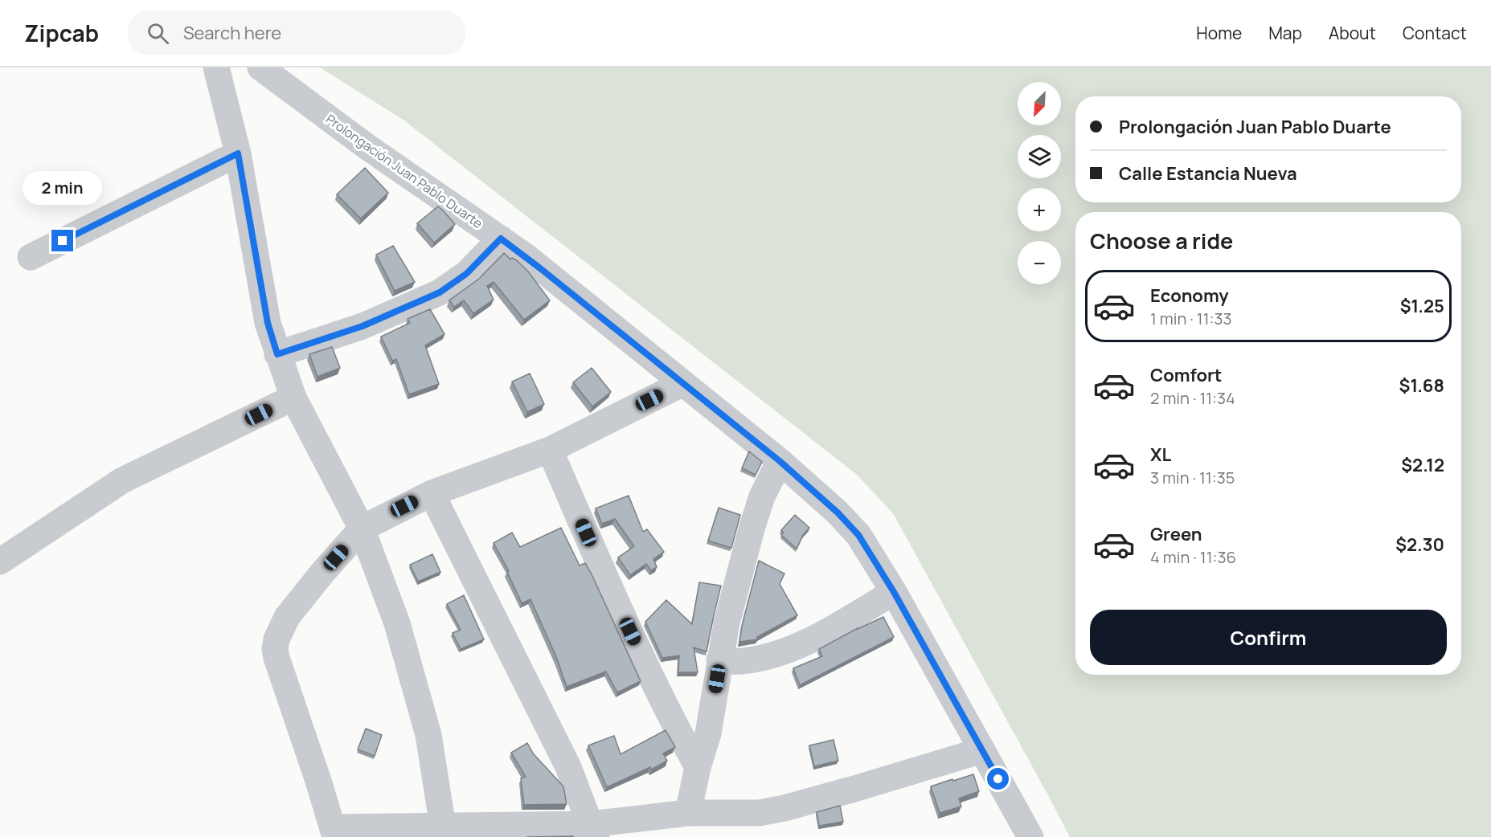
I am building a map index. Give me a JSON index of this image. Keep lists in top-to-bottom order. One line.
{"streets":{"street":["Prolongación Juan Pablo Duarte"]},"north":"bottom left","page":{"header":"Zipcab","search":"Search here","nav":["Home","Map","About","Contact"],"map_buttons":["+","−"],"banner":["Prolongación Juan Pablo Duarte","Calle Estancia Nueva"],"bubble":"2 min","heading":"Choose a ride","list":[{"name":"Economy","note":"1 min · 11:33","value":"$1.25"},{"name":"Comfort","note":"2 min · 11:34","value":"$1.68"},{"name":"XL","note":"3 min · 11:35","value":"$2.12"},{"name":"Green","note":"4 min · 11:36","value":"$2.30"}],"buttons":"Confirm"}}
